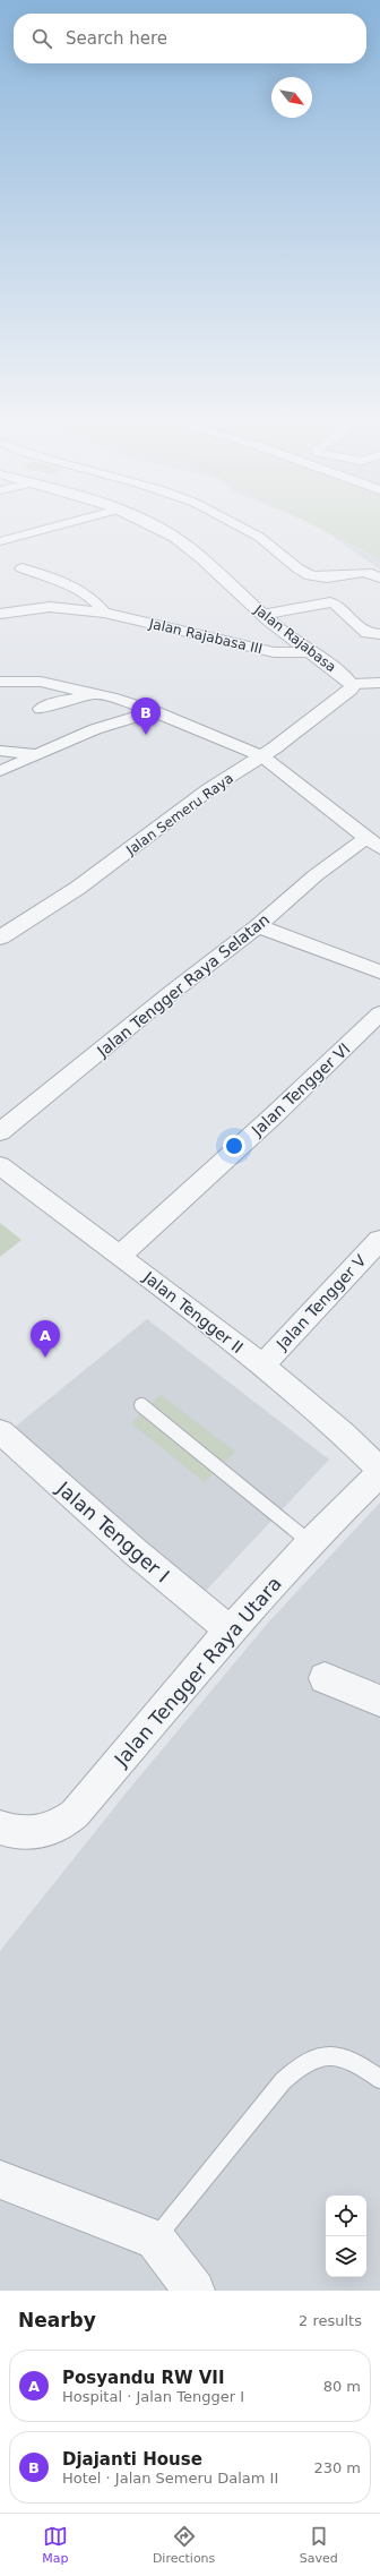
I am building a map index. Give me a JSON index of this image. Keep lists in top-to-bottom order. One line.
{"streets":{"street":["Jalan Rajabasa III","Jalan Rajabasa","Jalan Semeru Raya","Jalan Tengger Raya Selatan","Jalan Tengger VI","Jalan Tengger V","Jalan Tengger II","Jalan Tengger I","Jalan Tengger Raya Utara"]},"crossings":[["Jalan Rajabasa III","Jalan Rajabasa"],["Jalan Rajabasa","Jalan Semeru Raya"],["Jalan Tengger VI","Jalan Tengger II"],["Jalan Tengger V","Jalan Tengger II"],["Jalan Tengger II","Jalan Tengger Raya Utara"],["Jalan Tengger I","Jalan Tengger Raya Utara"]],"north":"bottom right","page":{"search":"Search here","pins":["B","A"],"heading":["Nearby","2 results"],"list":[{"mark":"A","name":"Posyandu RW VII","note":"Hospital · Jalan Tengger I","value":"80 m"},{"mark":"B","name":"Djajanti House","note":"Hotel · Jalan Semeru Dalam II","value":"230 m"}],"nav":["Map","Directions","Saved"]}}
